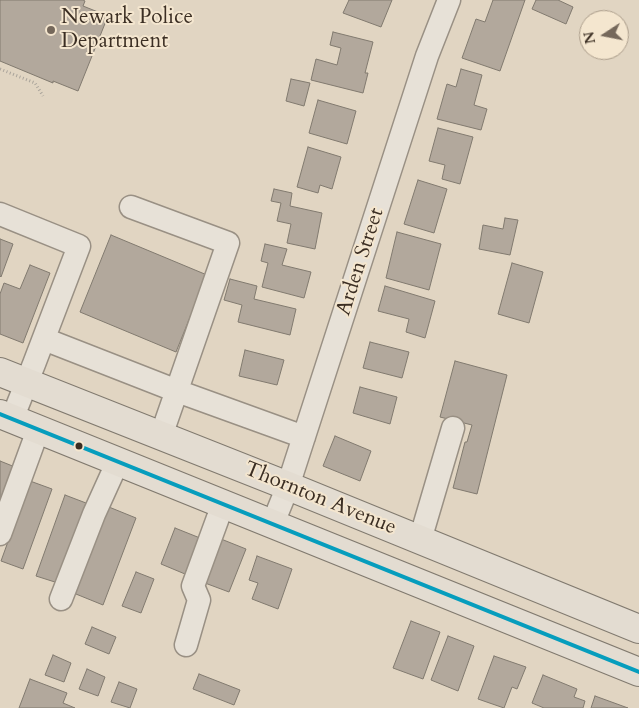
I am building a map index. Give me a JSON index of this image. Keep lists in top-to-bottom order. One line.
{"streets":{"main road":["Thornton Avenue"],"street":["Arden Street"]},"crossings":[["Arden Street","Thornton Avenue"]],"places":["Newark Police Department"],"north":"left"}
